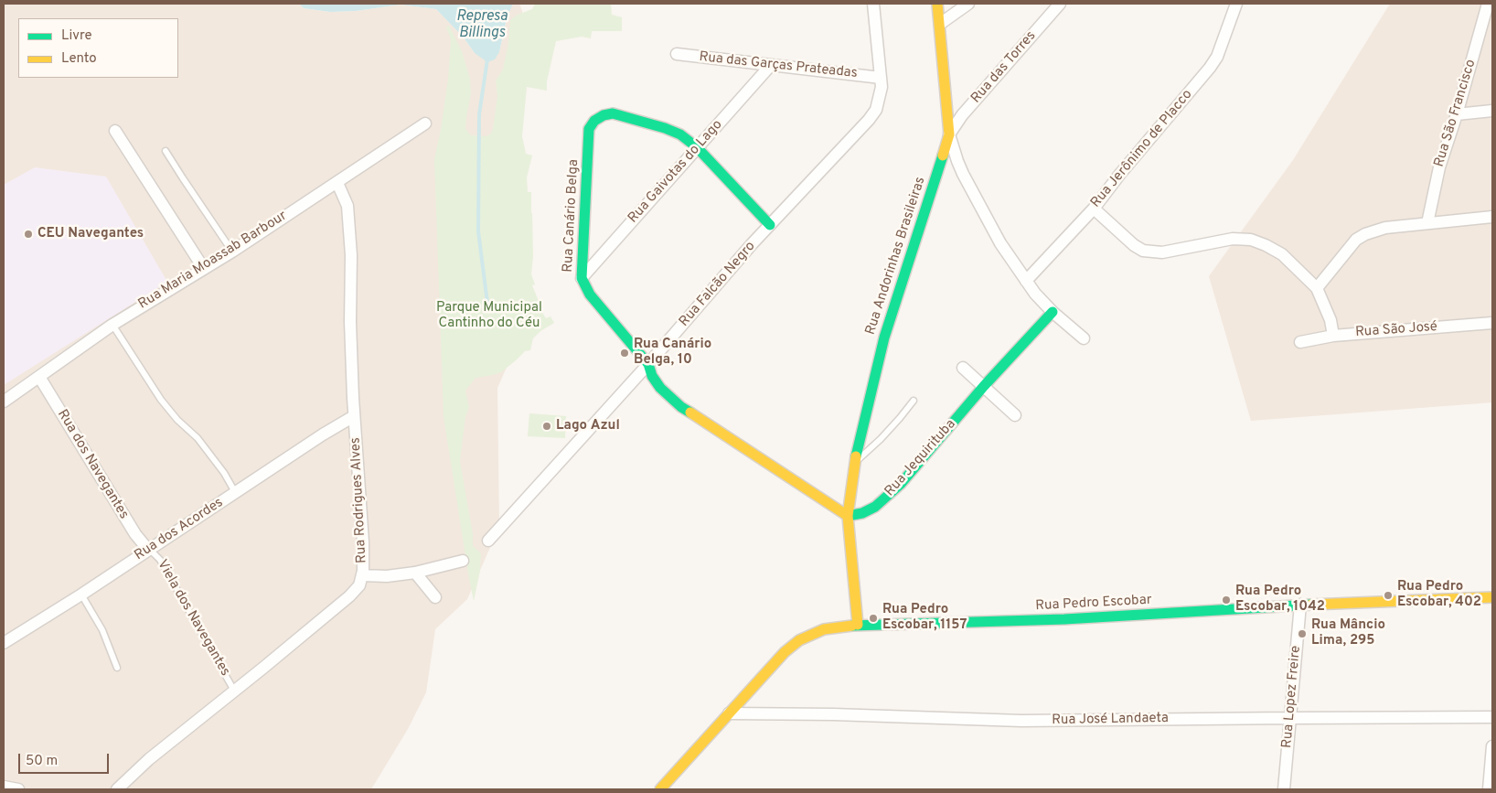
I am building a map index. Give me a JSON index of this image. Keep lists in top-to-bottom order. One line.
{"streets":{"street":["Rua das Garças Prateadas","Rua das Torres","Rua São Francisco","Rua Jerônimo de Placco","Rua Gaivotas do Lago","Rua Canário Belga","Rua Andorinhas Brasileiras","Rua Maria Moassab Barbour","Rua Falcão Negro","Rua São José","Rua Jequirituba","Rua dos Navegantes","Rua Rodrigues Alves","Rua dos Acordes","Rua Pedro Escobar","Rua Lopez Freire","Rua José Landaeta"],"lane":["Viela dos Navegantes"]},"crossings":[["Rua das Garças Prateadas","Rua Gaivotas do Lago"],["Rua das Garças Prateadas","Rua Falcão Negro"],["Rua das Torres","Rua Andorinhas Brasileiras"],["Rua Gaivotas do Lago","Rua Canário Belga"],["Rua Canário Belga","Rua Andorinhas Brasileiras"],["Rua Canário Belga","Rua Falcão Negro"],["Rua Canário Belga","Rua Jequirituba"],["Rua Andorinhas Brasileiras","Rua Jequirituba"],["Rua Andorinhas Brasileiras","Rua Pedro Escobar"],["Rua Maria Moassab Barbour","Rua dos Navegantes"],["Rua Maria Moassab Barbour","Rua Rodrigues Alves"],["Rua dos Navegantes","Rua dos Acordes"],["Rua dos Navegantes","Viela dos Navegantes"],["Rua Rodrigues Alves","Rua dos Acordes"],["Rua Rodrigues Alves","Viela dos Navegantes"],["Rua dos Acordes","Viela dos Navegantes"],["Rua Pedro Escobar","Rua Lopez Freire"],["Rua Pedro Escobar","Rua José Landaeta"],["Rua Lopez Freire","Rua José Landaeta"]],"water":["Represa Billings"],"parks":["Parque Municipal Cantinho do Céu"],"places":["CEU Navegantes","Rua Canário Belga, 10","Lago Azul","Rua Pedro Escobar, 402","Rua Pedro Escobar, 1042","Rua Pedro Escobar, 1157","Rua Mâncio Lima, 295"],"legend":["Livre","Lento"],"scale_bar":"50 m"}
